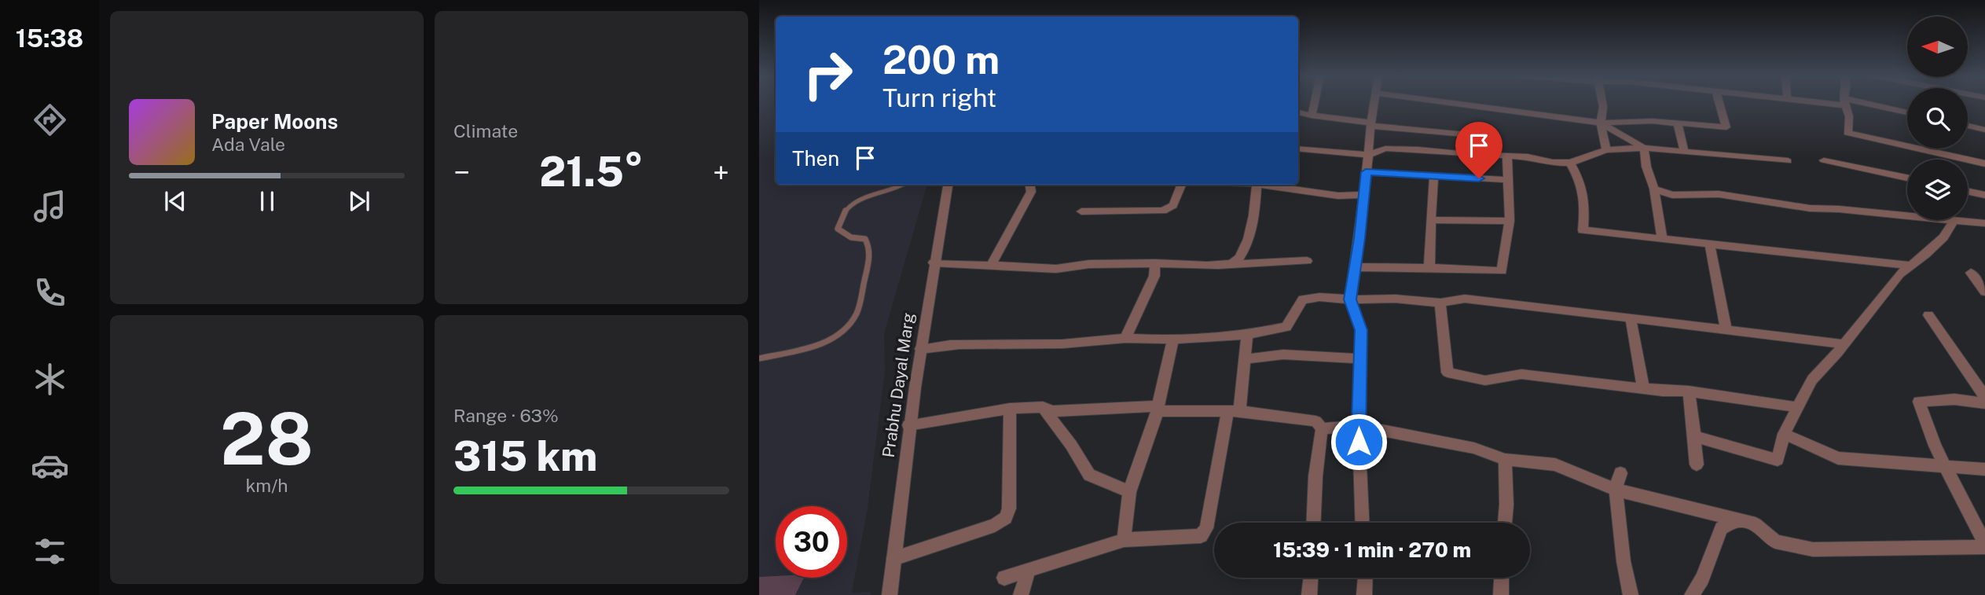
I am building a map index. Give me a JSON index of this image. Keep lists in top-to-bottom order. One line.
{"streets":{"street":["Prabhu Dayal Marg"]},"north":"left","page":{"tabs":"15:38","tile":["Climate",["28","km/h"],["Range · 63%","315 km"]],"turn":["200 m","Turn right"],"song":["Paper Moons","Ada Vale"],"then":"Then","heat":["−","21.5°","+"],"limit":"30","trip":"15:39 · 1 min · 270 m"}}
